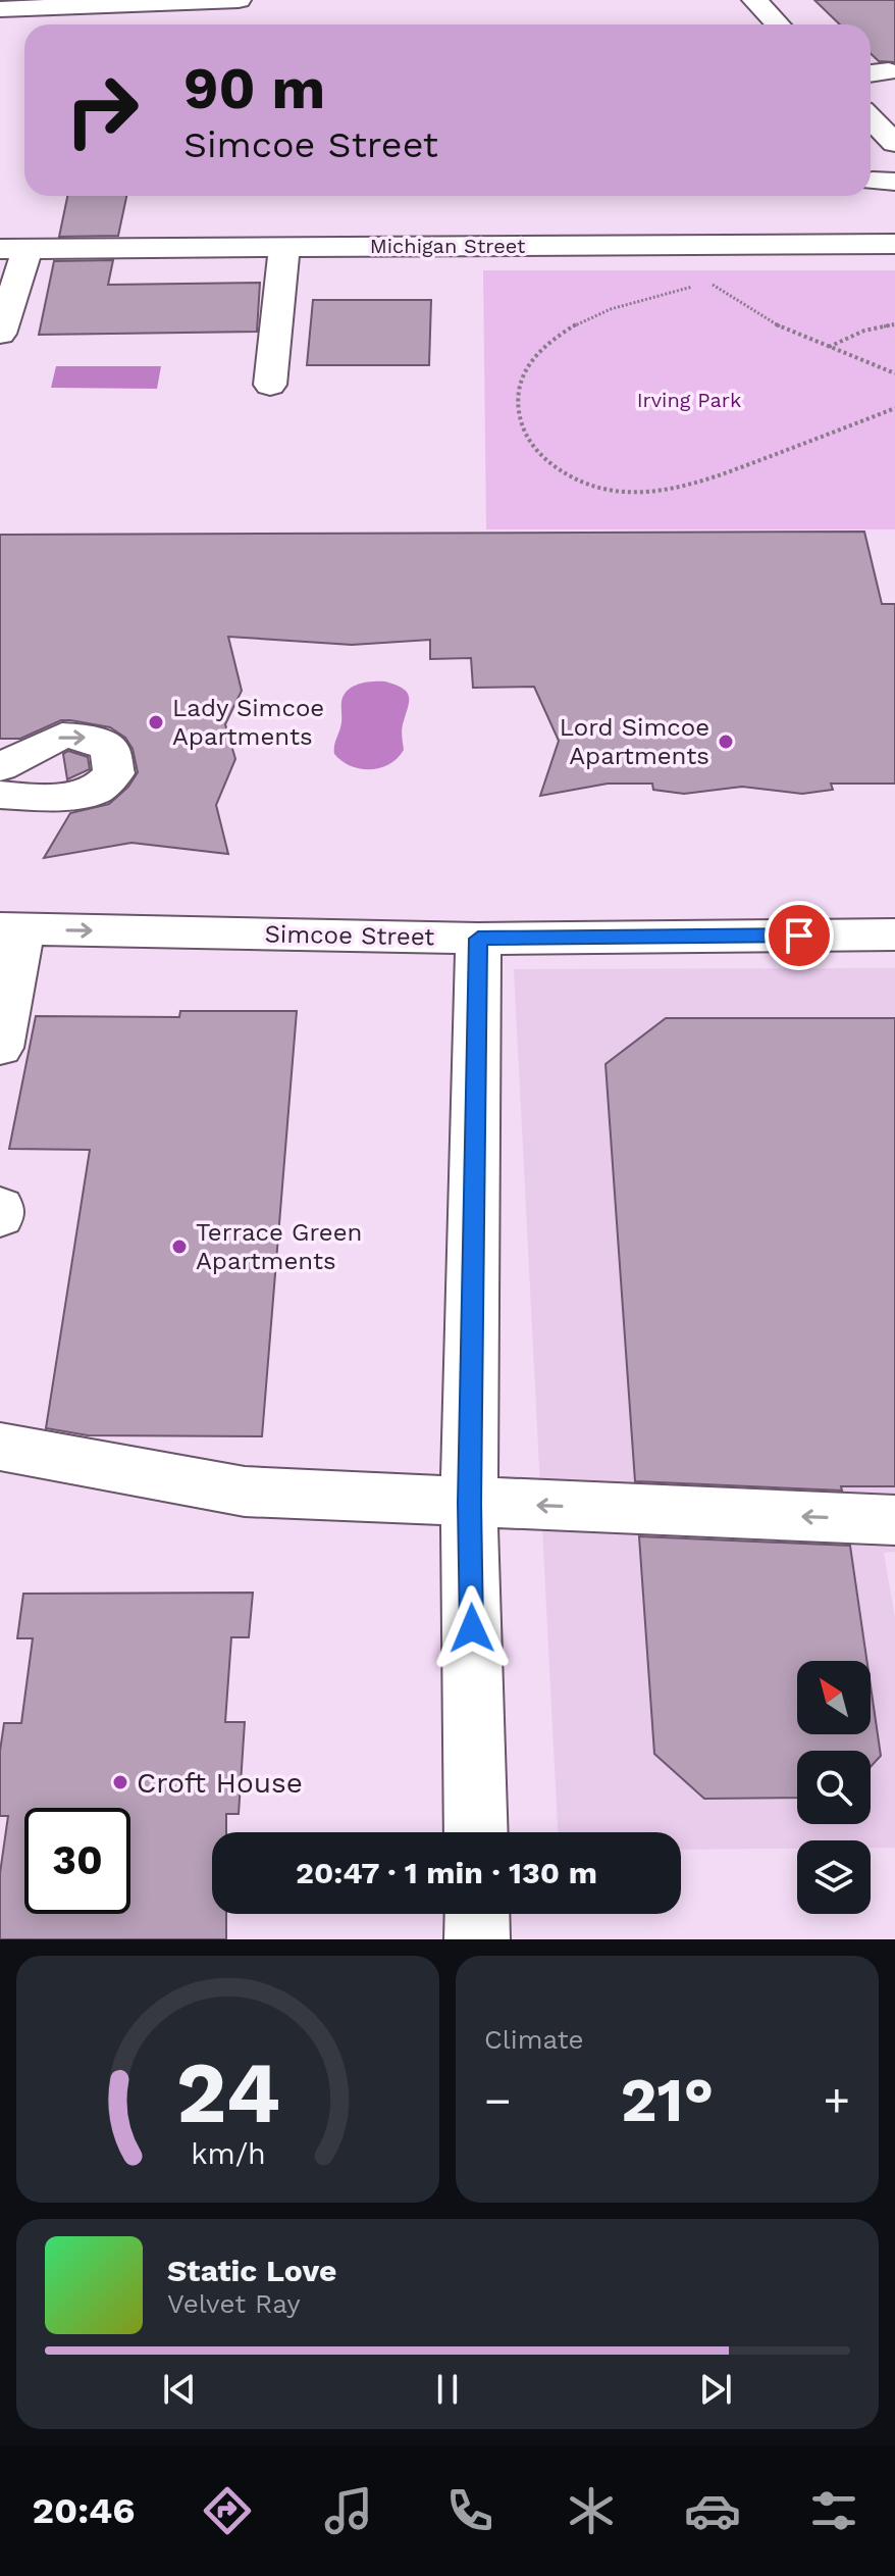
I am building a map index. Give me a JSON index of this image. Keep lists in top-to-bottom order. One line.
{"streets":{"street":["Michigan Street","Simcoe Street"]},"one_way":["Simcoe Street"],"parks":["Irving Park"],"places":["Lady Simcoe Apartments","Lord Simcoe Apartments","Terrace Green Apartments","Croft House"],"north":"top left","page":{"turn":["90 m","Simcoe Street"],"limit":"30","trip":"20:47 · 1 min · 130 m","tile":"Climate","heat":["−","21°","+"],"song":["Static Love","Velvet Ray"],"tabs":"20:46","gauge":["24","km/h"]}}
